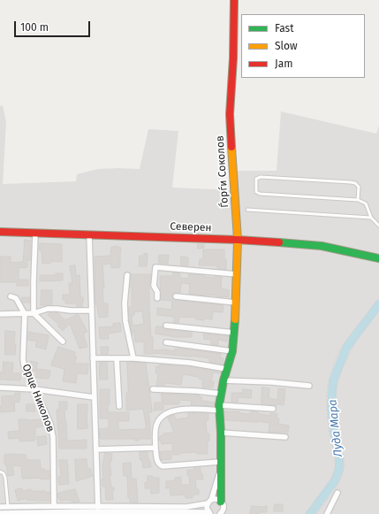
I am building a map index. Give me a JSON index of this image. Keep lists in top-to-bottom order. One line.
{"streets":{"street":["Ѓорѓи Соколов","Северен","Орце Николов"]},"crossings":[["Ѓорѓи Соколов","Северен"]],"water":["Луда Мара"],"legend":["Fast","Slow","Jam"],"scale_bar":"100 m"}
